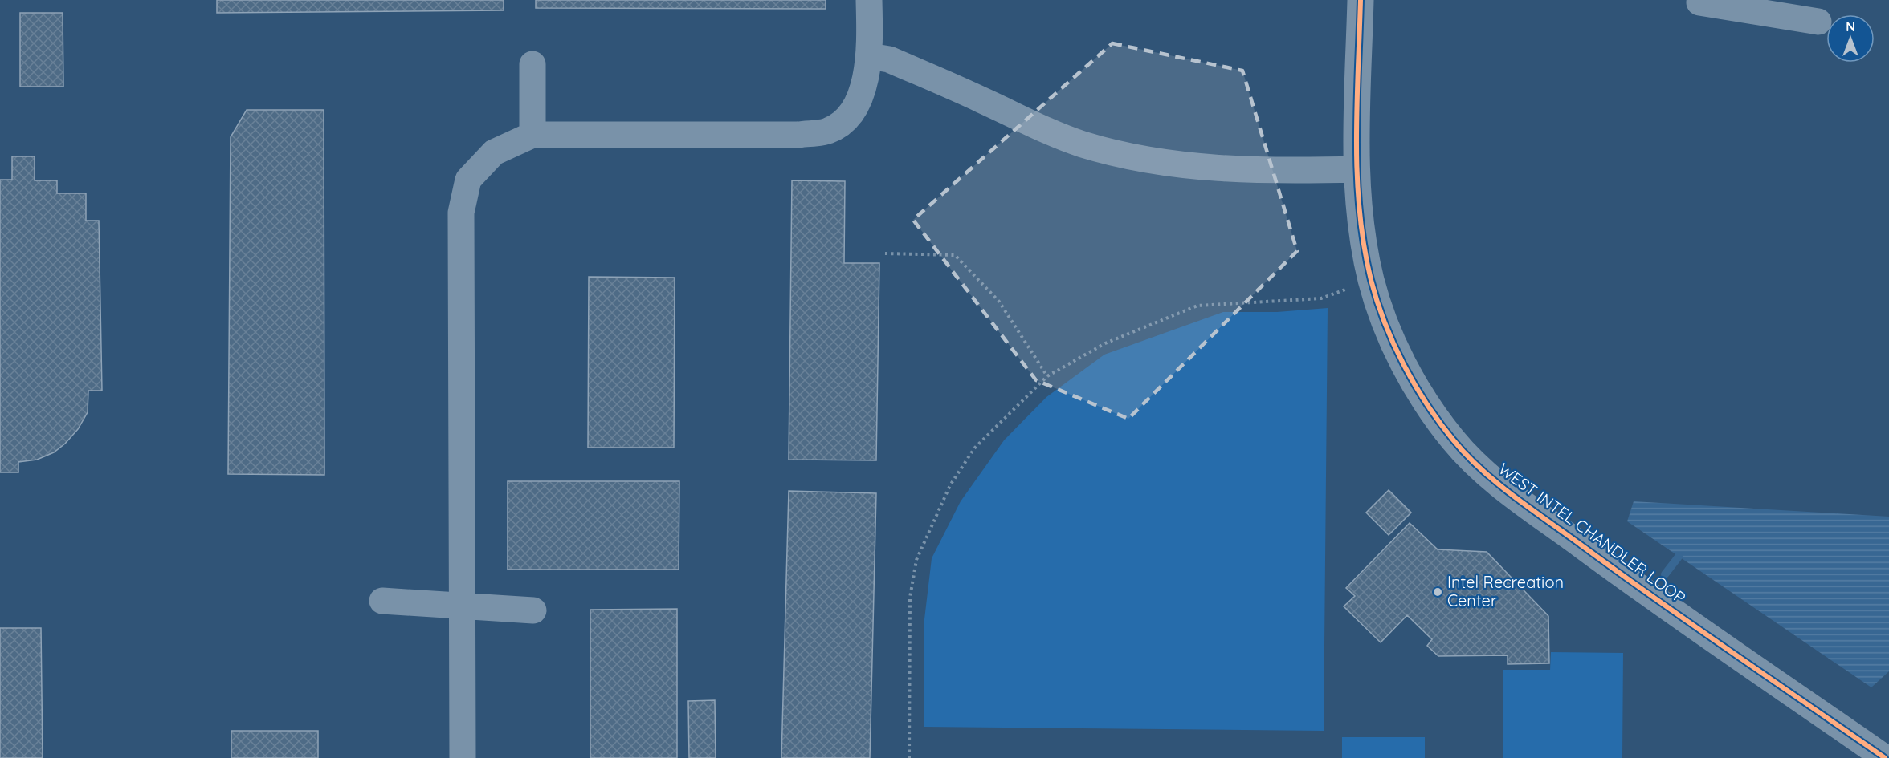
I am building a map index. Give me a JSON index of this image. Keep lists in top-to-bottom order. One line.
{"streets":{"street":["WEST INTEL CHANDLER LOOP"]},"places":["Intel Recreation Center"],"north":"top"}
